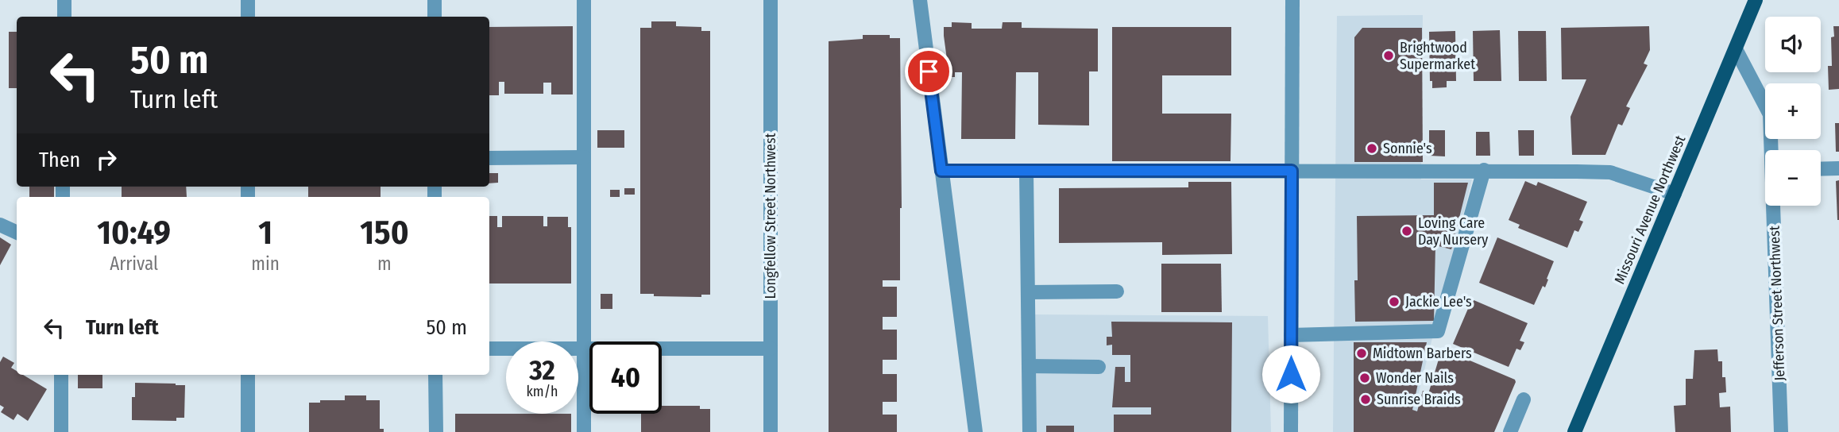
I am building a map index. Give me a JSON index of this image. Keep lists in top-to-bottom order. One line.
{"streets":{"main road":["Missouri Avenue Northwest"],"street":["Longfellow Street Northwest","Jefferson Street Northwest"]},"crossings":[["Missouri Avenue Northwest","Jefferson Street Northwest"]],"places":["Brightwood Supermarket","Sonnie's","Loving Care Day Nursery","Jackie Lee's","Midtown Barbers","Wonder Nails","Sunrise Braids"],"page":{"map_buttons":["+","−"],"turn":["50 m","Turn left"],"then":"Then","eta":["10:49","Arrival","1","min","150","m"],"list":[{"name":"Turn left","value":"50 m"}],"speed":"32 km/h","limit":"40"}}
